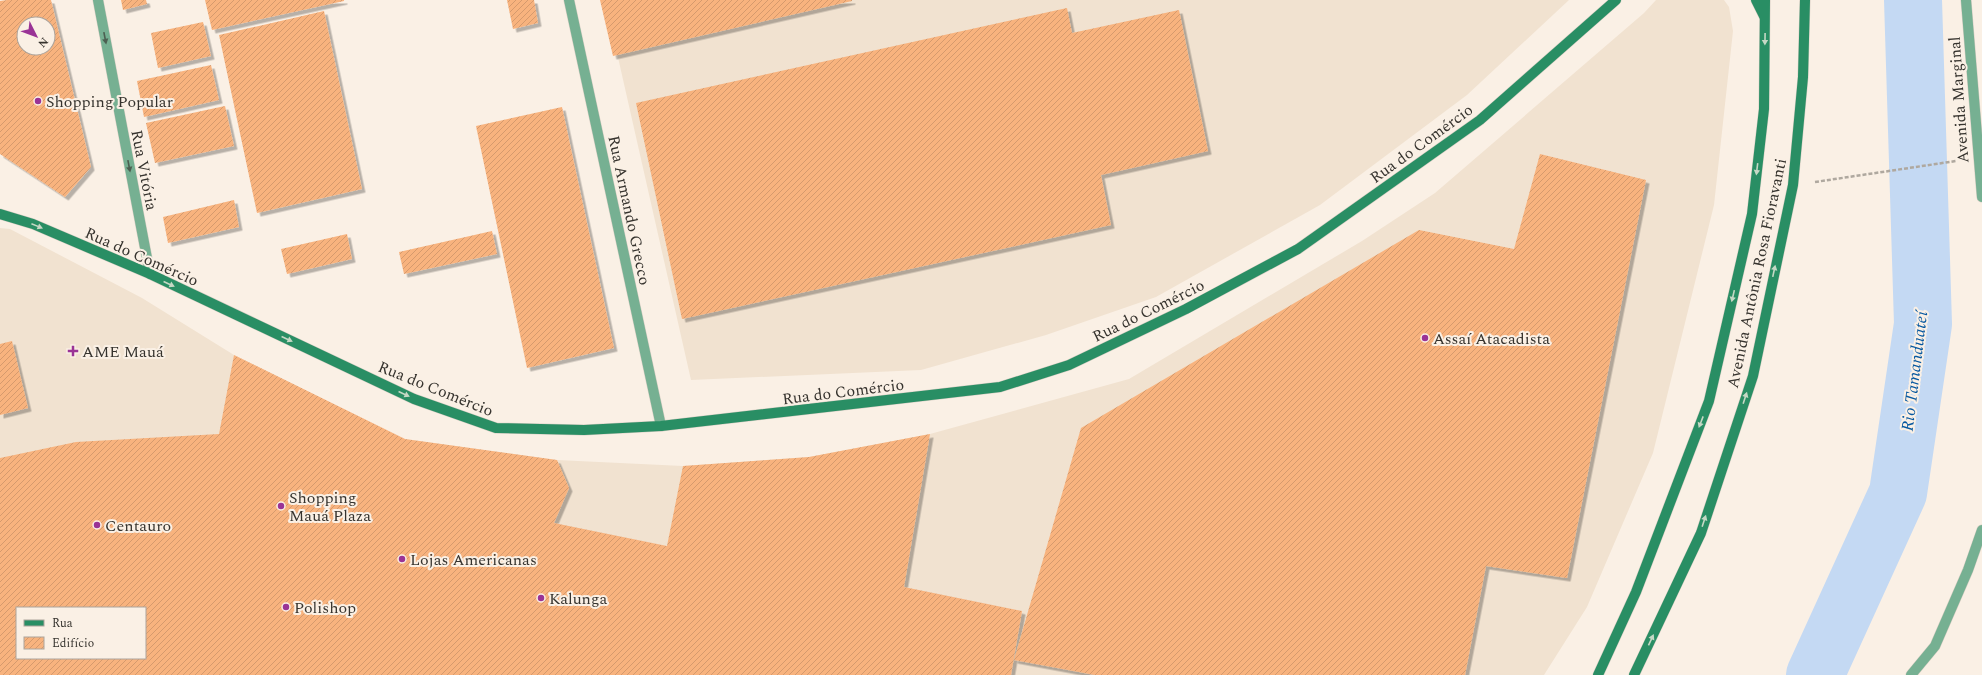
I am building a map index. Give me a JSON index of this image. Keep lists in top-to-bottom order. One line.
{"streets":{"street":["Avenida Marginal","Rua do Comércio","Rua Vitória","Rua Armando Grecco","Avenida Antônia Rosa Fioravanti"]},"crossings":[["Rua do Comércio","Rua Vitória"],["Rua do Comércio","Rua Armando Grecco"]],"one_way":["Rua do Comércio","Rua Vitória"],"water":["Rio Tamanduateí"],"places":{"other":["Shopping Popular","Assaí Atacadista","Shopping Mauá Plaza","Centauro","Lojas Americanas","Kalunga","Polishop"],"health":["AME Mauá"]},"legend":["Rua","Edifício"],"north":"bottom right"}
